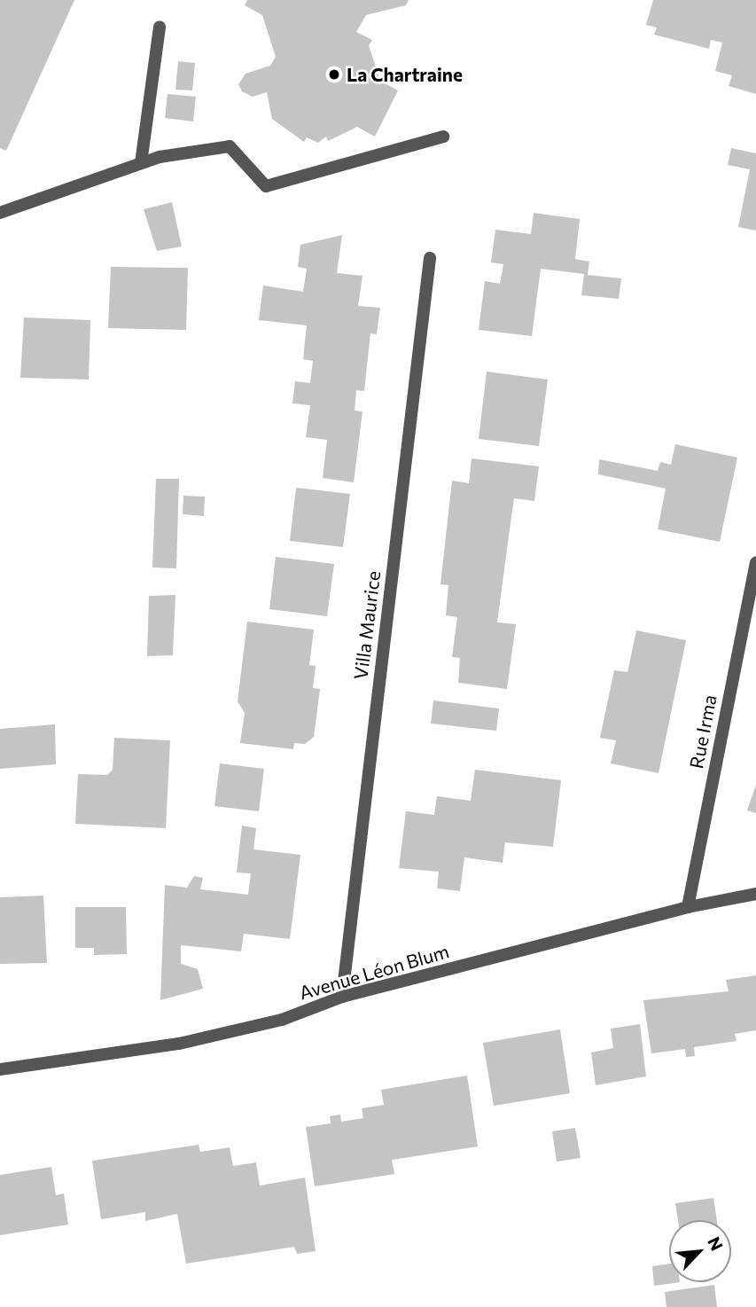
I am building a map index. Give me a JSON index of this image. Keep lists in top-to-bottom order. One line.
{"streets":{"street":["Villa Maurice","Rue Irma","Avenue Léon Blum"]},"crossings":[["Villa Maurice","Avenue Léon Blum"],["Rue Irma","Avenue Léon Blum"]],"places":["La Chartraine"],"north":"top right"}
